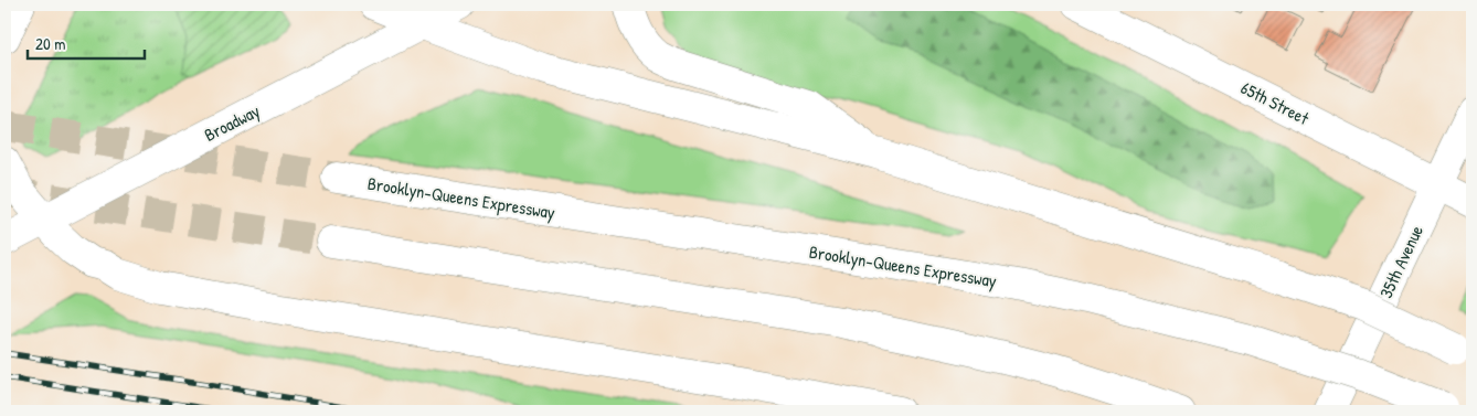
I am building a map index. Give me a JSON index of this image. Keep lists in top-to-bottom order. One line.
{"streets":{"main road":["65th Street","Broadway","Brooklyn-Queens Expressway","35th Avenue"]},"crossings":[["65th Street","35th Avenue"]],"scale_bar":"20 m"}
